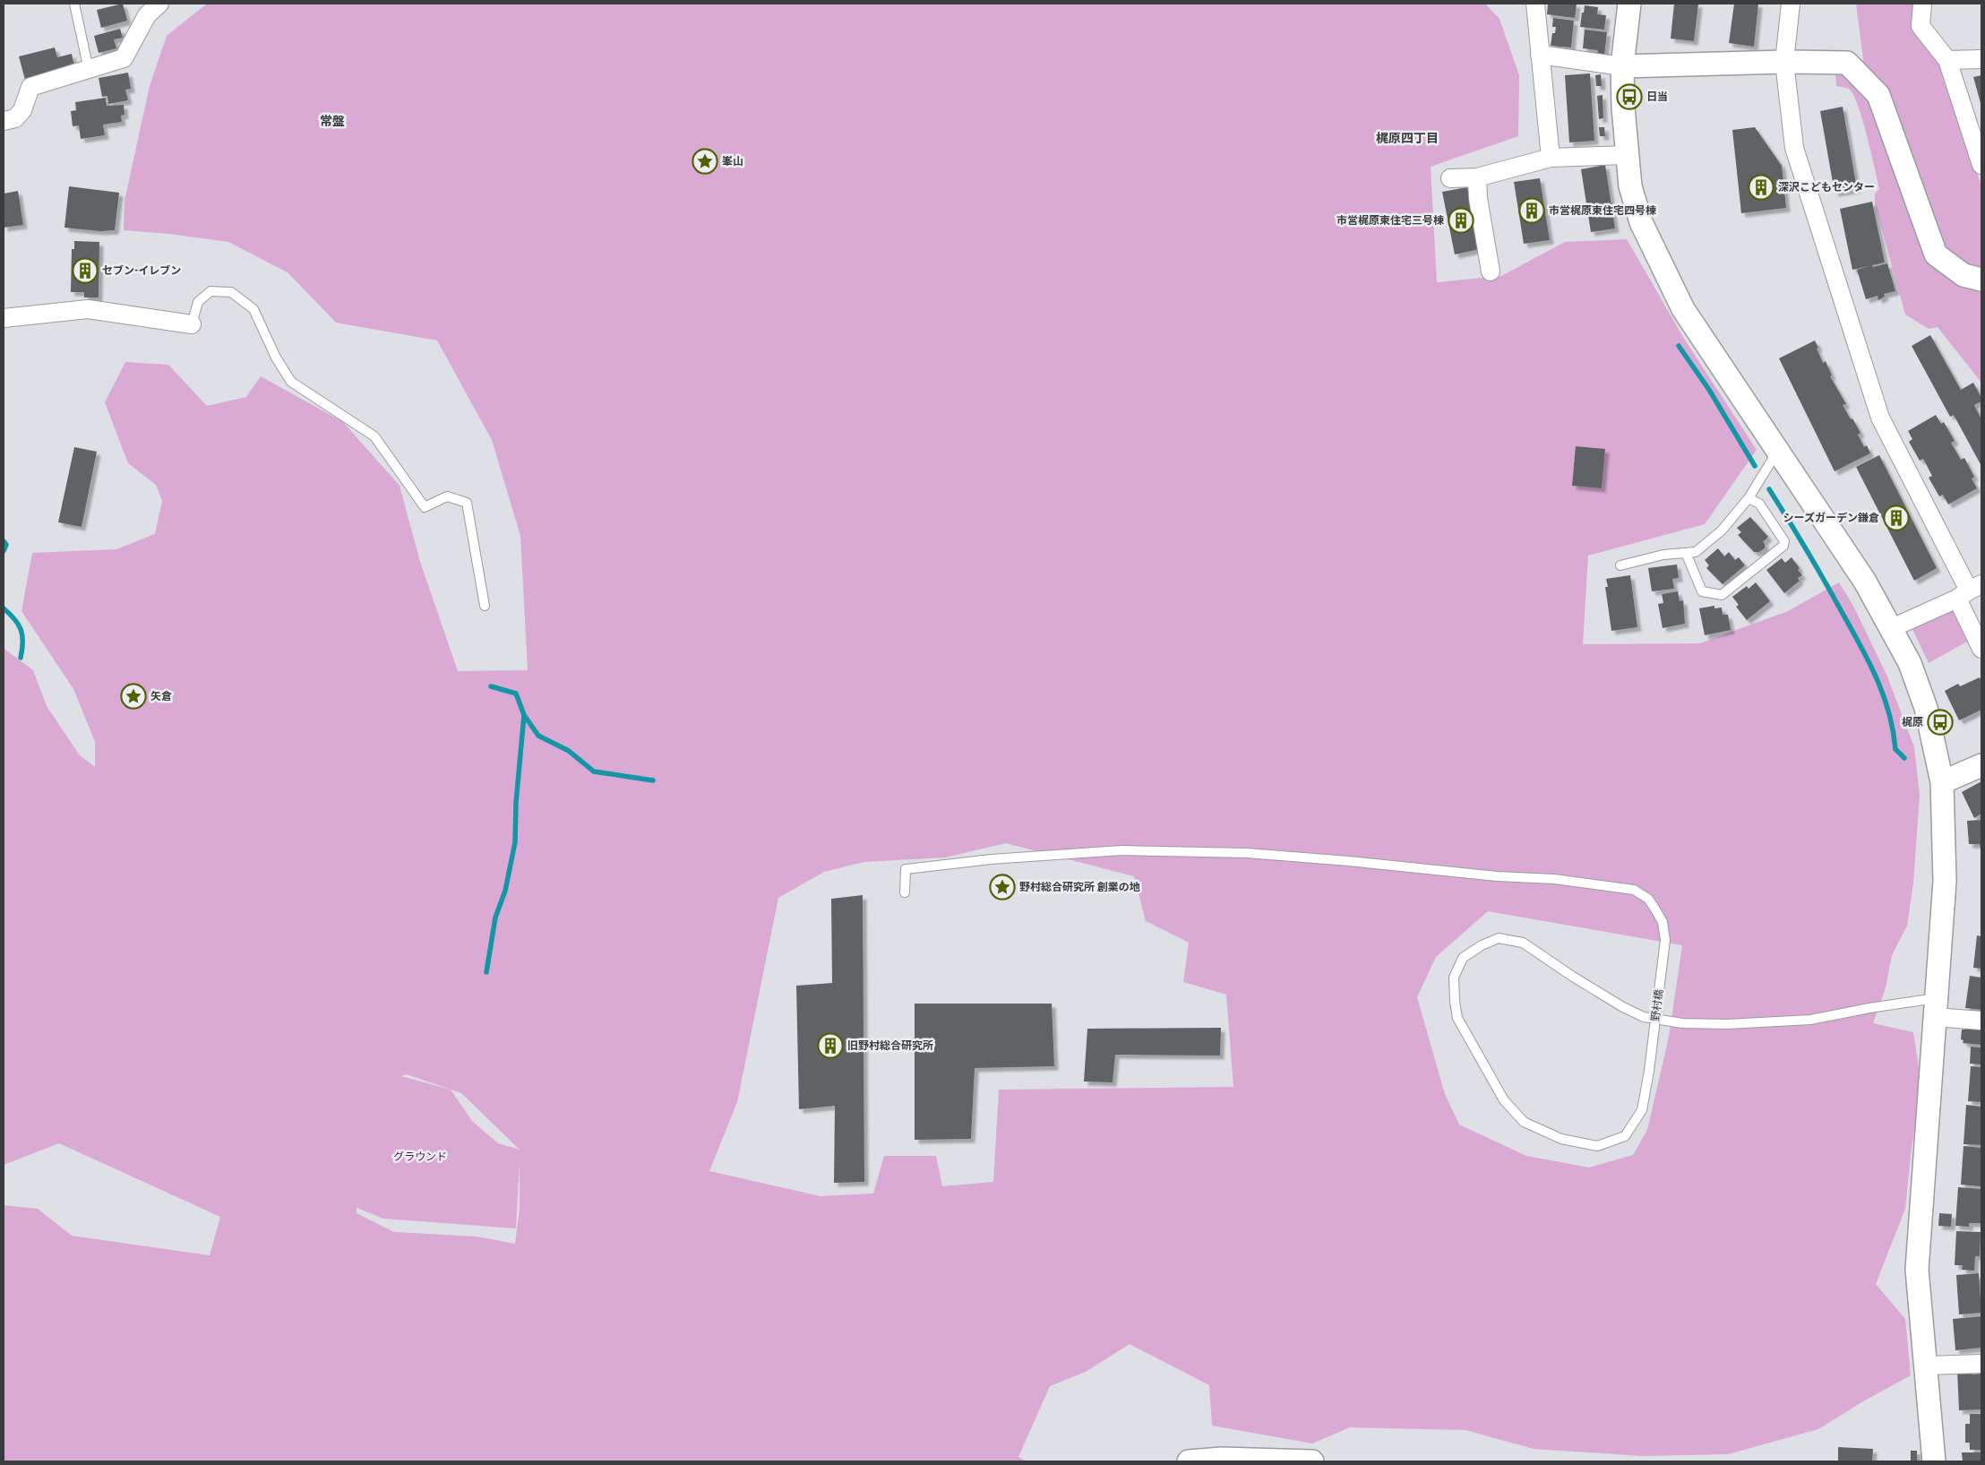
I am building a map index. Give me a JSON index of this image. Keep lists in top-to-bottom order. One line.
{"streets":{"lane":["野村橋"]},"districts":["常盤","梶原四丁目"],"parks":["グラウンド"],"places":{"bus stop":["日当","梶原"],"place":["峯山","矢倉","野村総合研究所 創業の地"],"building":["深沢こどもセンター","市営梶原東住宅四号棟","市営梶原東住宅三号棟","セブン-イレブン","シーズガーデン鎌倉","旧野村総合研究所"]}}
